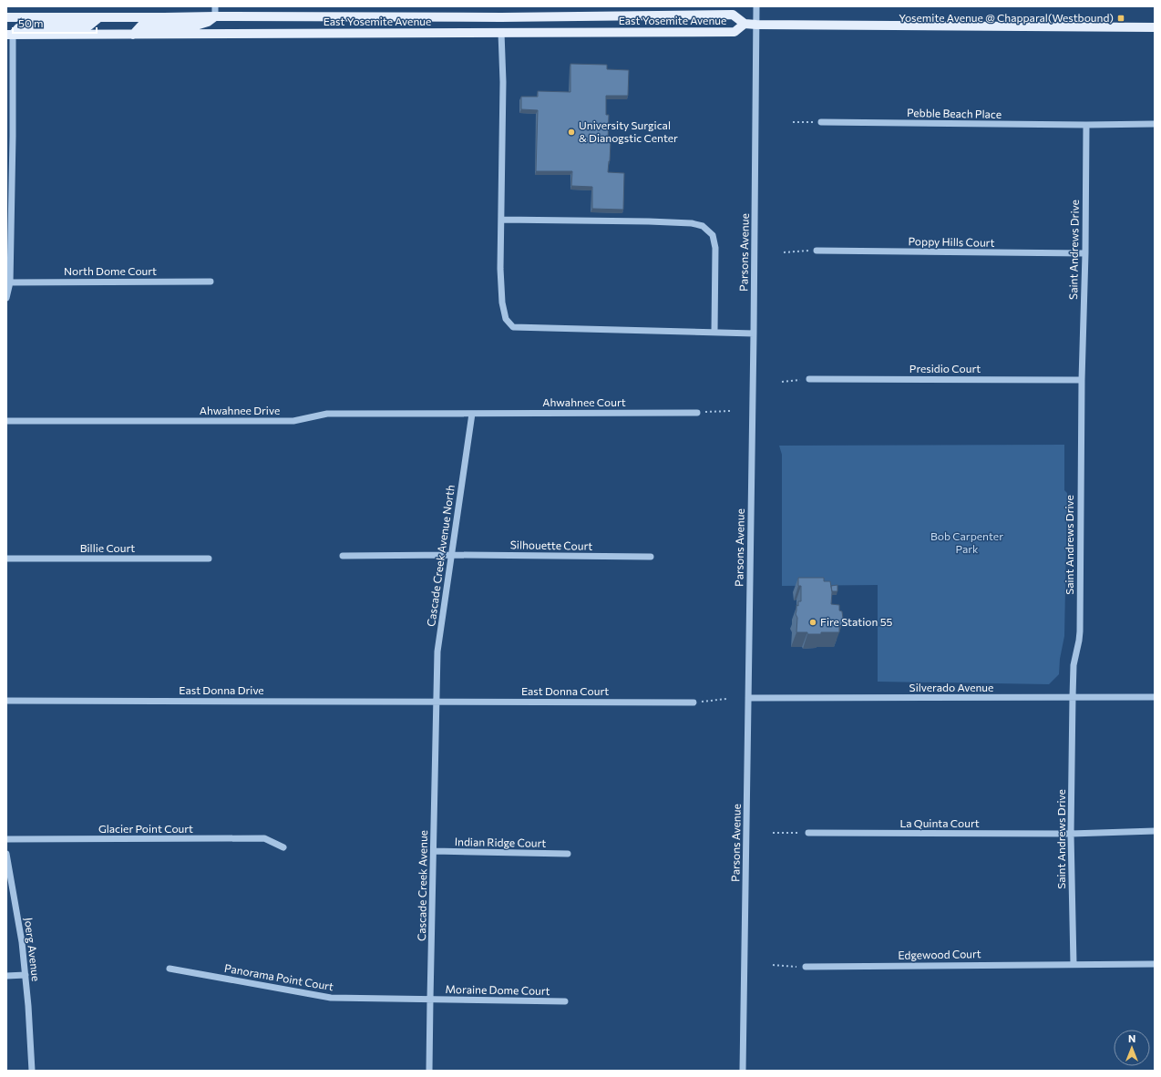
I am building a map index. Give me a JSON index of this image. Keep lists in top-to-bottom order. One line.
{"streets":{"main road":["East Yosemite Avenue"],"street":["Pebble Beach Place","Poppy Hills Court","Saint Andrews Drive","Parsons Avenue","North Dome Court","Presidio Court","Ahwahnee Court","Ahwahnee Drive","Silhouette Court","Billie Court","Cascade Creek Avenue North","Silverado Avenue","East Donna Drive","East Donna Court","La Quinta Court","Glacier Point Court","Indian Ridge Court","Cascade Creek Avenue","Joerg Avenue","Edgewood Court","Panorama Point Court","Moraine Dome Court"]},"crossings":[["Pebble Beach Place","Saint Andrews Drive"],["Poppy Hills Court","Saint Andrews Drive"],["Saint Andrews Drive","Presidio Court"],["Saint Andrews Drive","Silverado Avenue"],["Saint Andrews Drive","La Quinta Court"],["Saint Andrews Drive","Edgewood Court"],["Parsons Avenue","Silverado Avenue"],["Ahwahnee Court","Ahwahnee Drive"],["Ahwahnee Court","Cascade Creek Avenue North"],["Ahwahnee Drive","Cascade Creek Avenue North"],["Silhouette Court","Cascade Creek Avenue North"],["Cascade Creek Avenue North","East Donna Drive"],["Cascade Creek Avenue North","East Donna Court"],["Cascade Creek Avenue North","Cascade Creek Avenue"],["East Donna Drive","East Donna Court"],["East Donna Drive","Cascade Creek Avenue"],["East Donna Court","Cascade Creek Avenue"],["Indian Ridge Court","Cascade Creek Avenue"],["Cascade Creek Avenue","Panorama Point Court"],["Cascade Creek Avenue","Moraine Dome Court"],["Panorama Point Court","Moraine Dome Court"]],"parks":["Bob Carpenter Park"],"places":{"transit":["Yosemite Avenue @ Chapparal(Westbound)"],"other":["University Surgical & Dianogstic Center","Fire Station 55"]},"scale_bar":"50 m","north":"top"}
